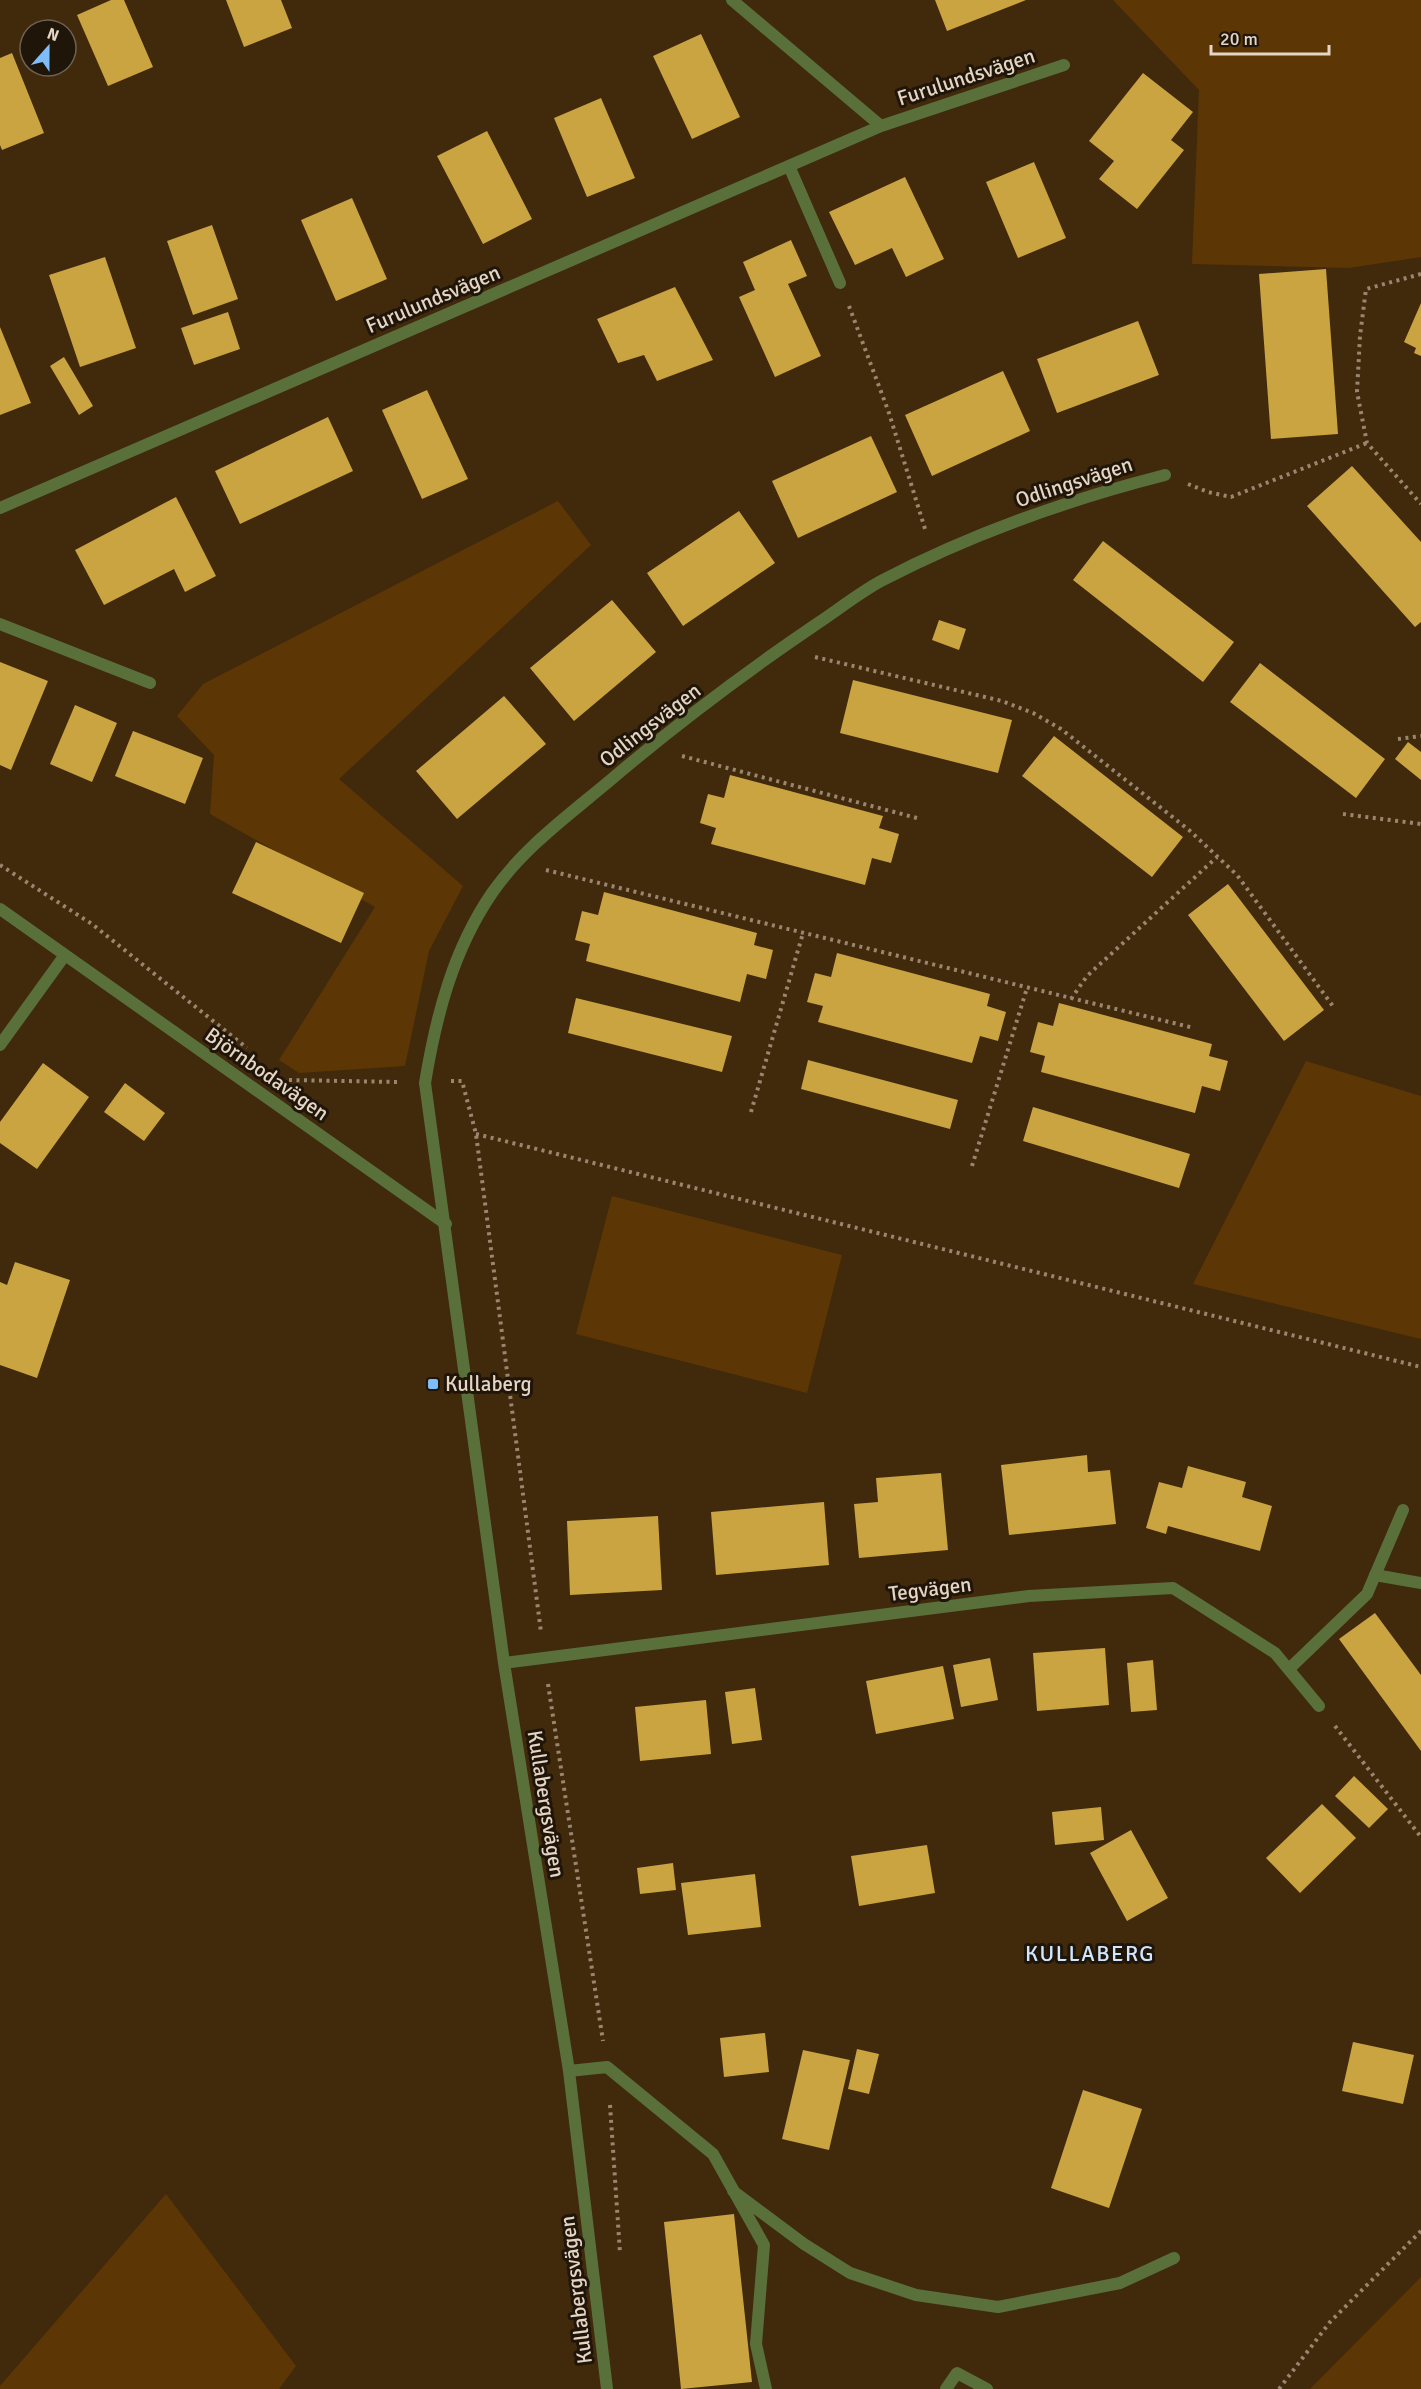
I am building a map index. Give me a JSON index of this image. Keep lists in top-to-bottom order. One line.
{"streets":{"street":["Furulundsvägen","Odlingsvägen","Björnbodavägen","Tegvägen","Kullabergsvägen"]},"crossings":[["Odlingsvägen","Björnbodavägen"],["Odlingsvägen","Kullabergsvägen"],["Björnbodavägen","Kullabergsvägen"],["Tegvägen","Kullabergsvägen"]],"districts":["KULLABERG"],"places":{"transit":["Kullaberg"]},"scale_bar":"20 m","north":"top"}
